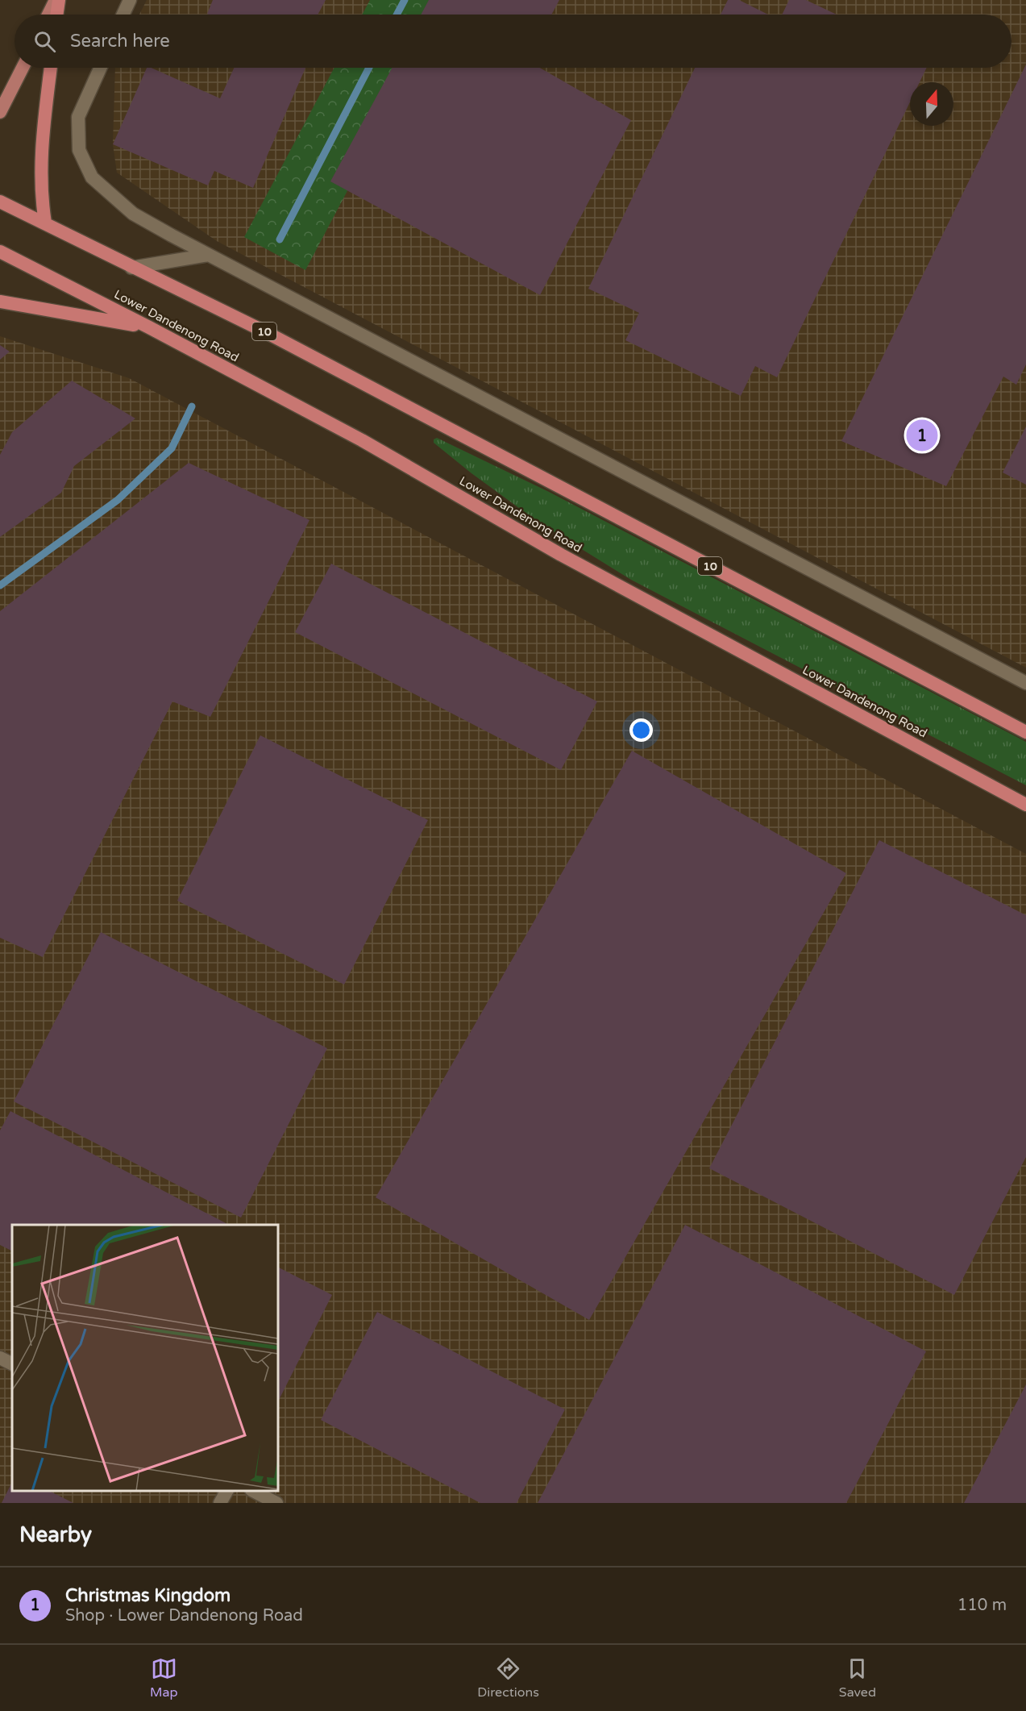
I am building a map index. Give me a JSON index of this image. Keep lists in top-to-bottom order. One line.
{"streets":{"highway":["Lower Dandenong Road","10"]},"north":"top","page":{"search":"Search here","pins":"1","heading":"Nearby","list":[{"mark":"1","name":"Christmas Kingdom","note":"Shop · Lower Dandenong Road","value":"110 m"}],"nav":["Map","Directions","Saved"]}}
